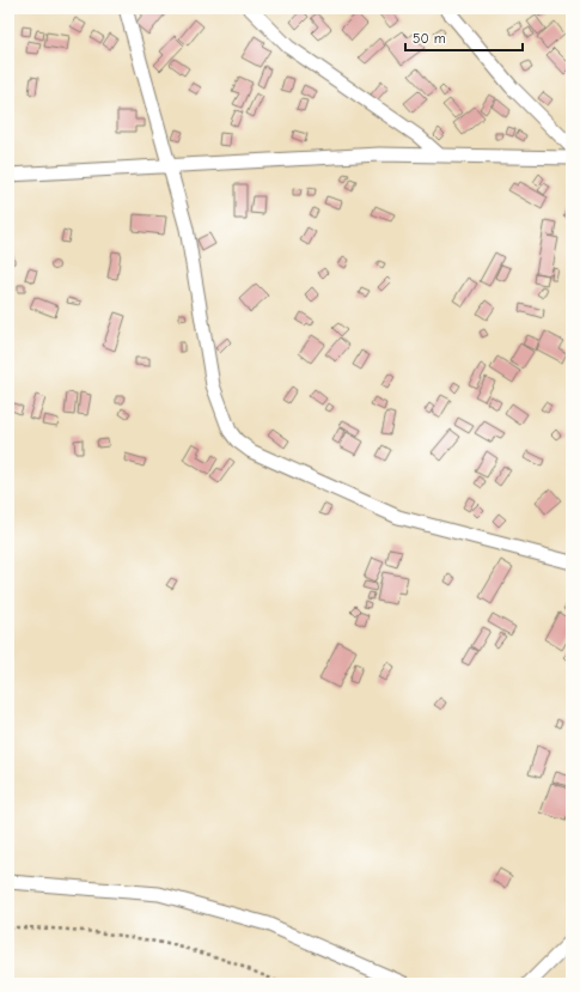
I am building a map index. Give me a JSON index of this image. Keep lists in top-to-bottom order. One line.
{"scale_bar":"50 m"}
